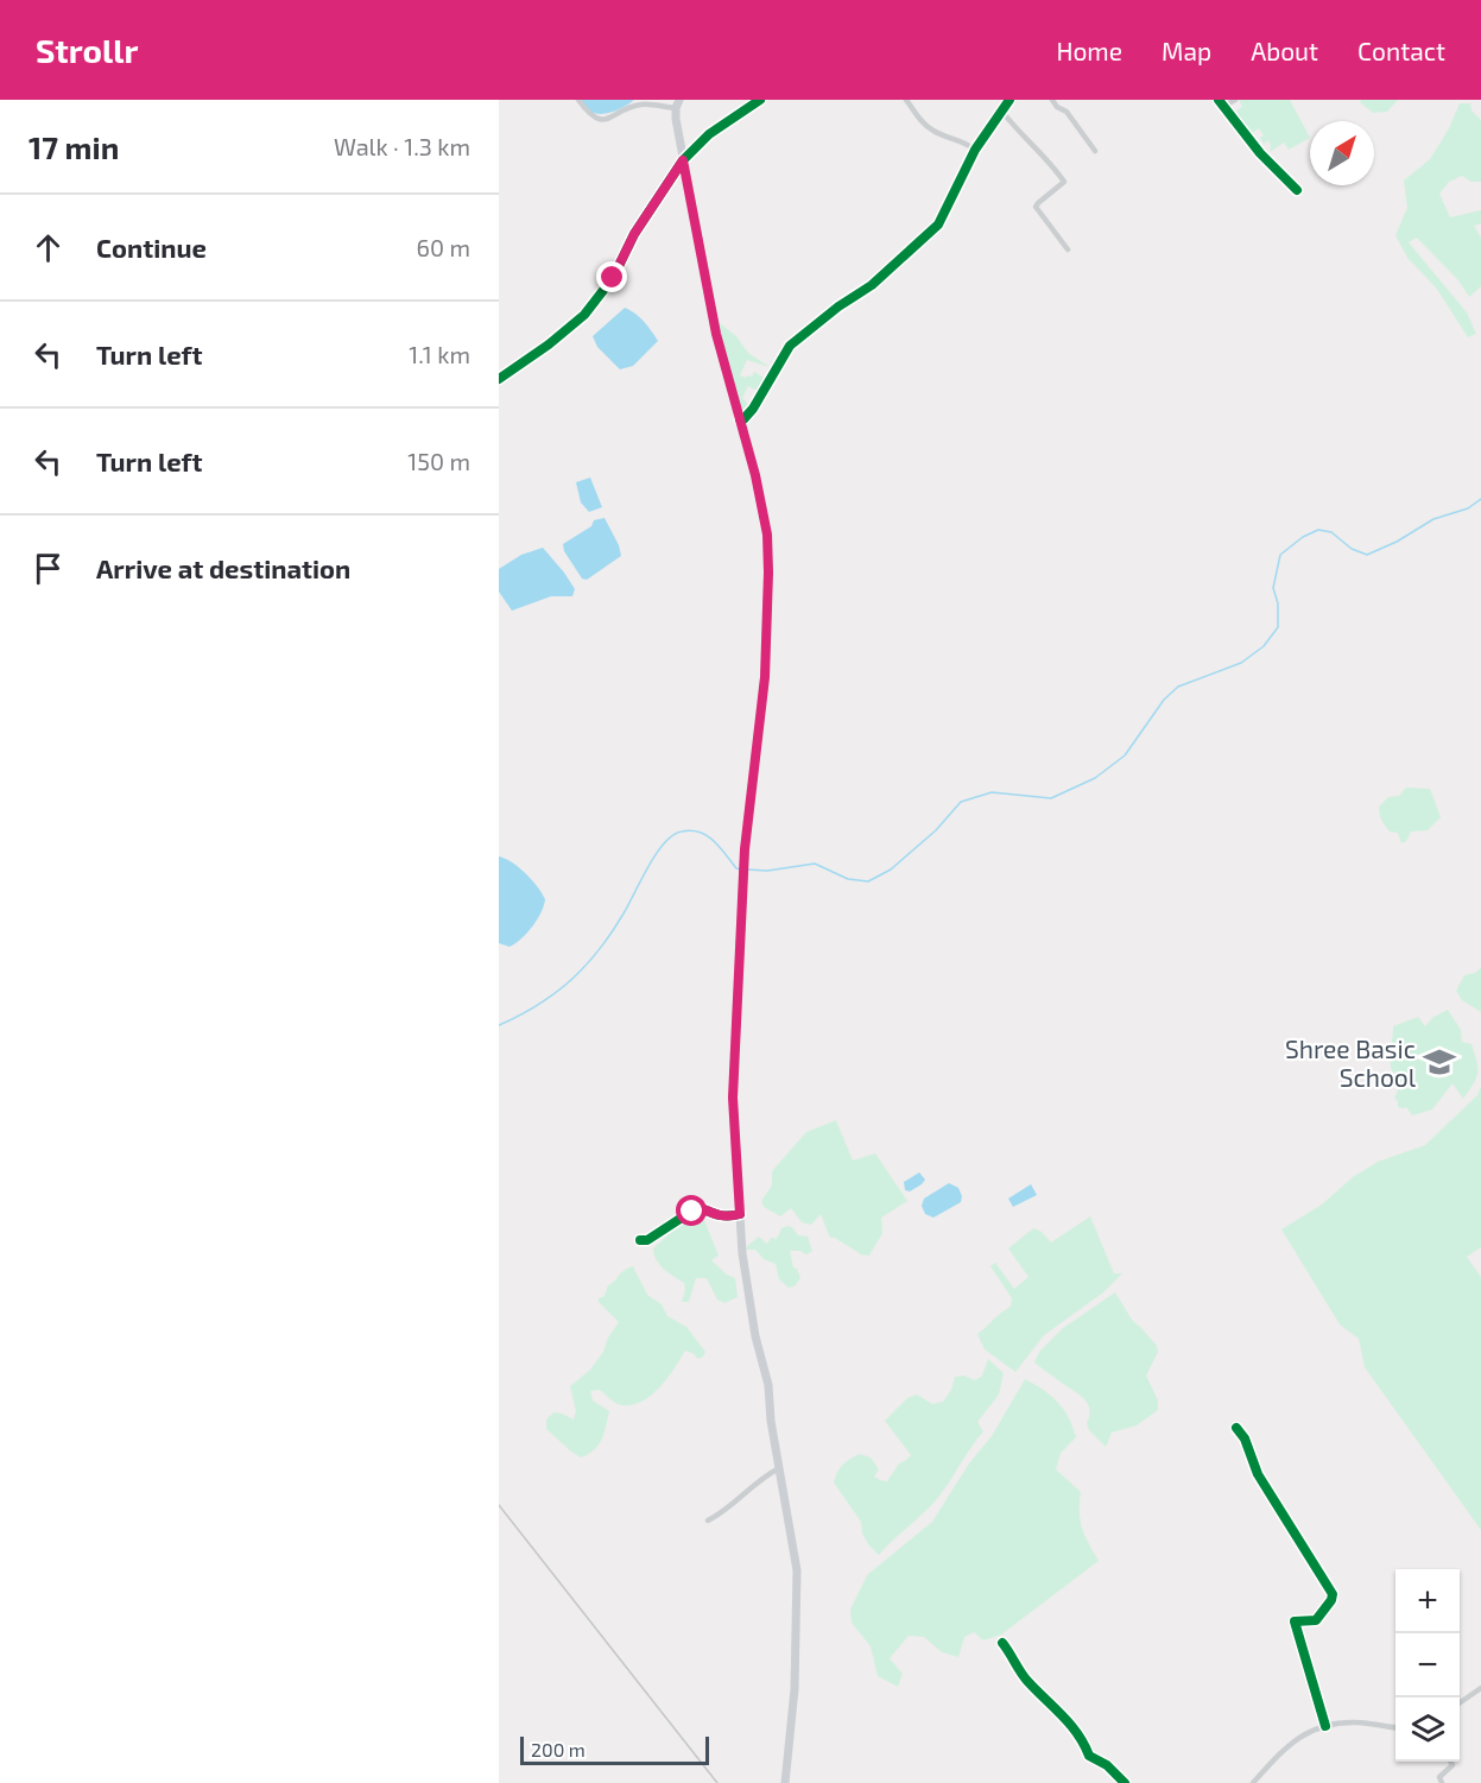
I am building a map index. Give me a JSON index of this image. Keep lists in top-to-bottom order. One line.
{"places":{"school or university":["Shree Basic School"]},"scale_bar":"200 m","north":"top right","page":{"header":"Strollr","nav":["Home","Map","About","Contact"],"heading":["17 min","Walk · 1.3 km"],"list":[["Continue","60 m"],["Turn left","1.1 km"],["Turn left","150 m"],"Arrive at destination"],"map_buttons":["+","−"],"scale":"200 m"}}
